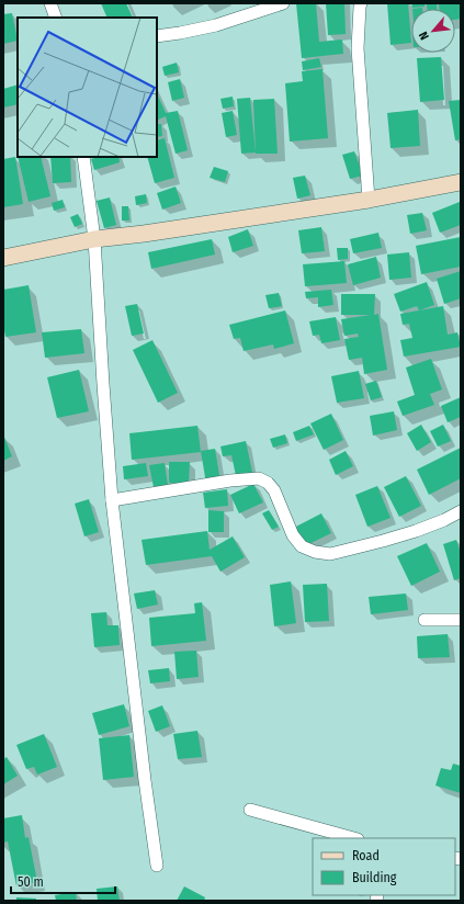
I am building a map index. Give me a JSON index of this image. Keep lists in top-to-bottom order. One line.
{"legend":["Road","Building"],"scale_bar":"50 m","north":"bottom left"}
